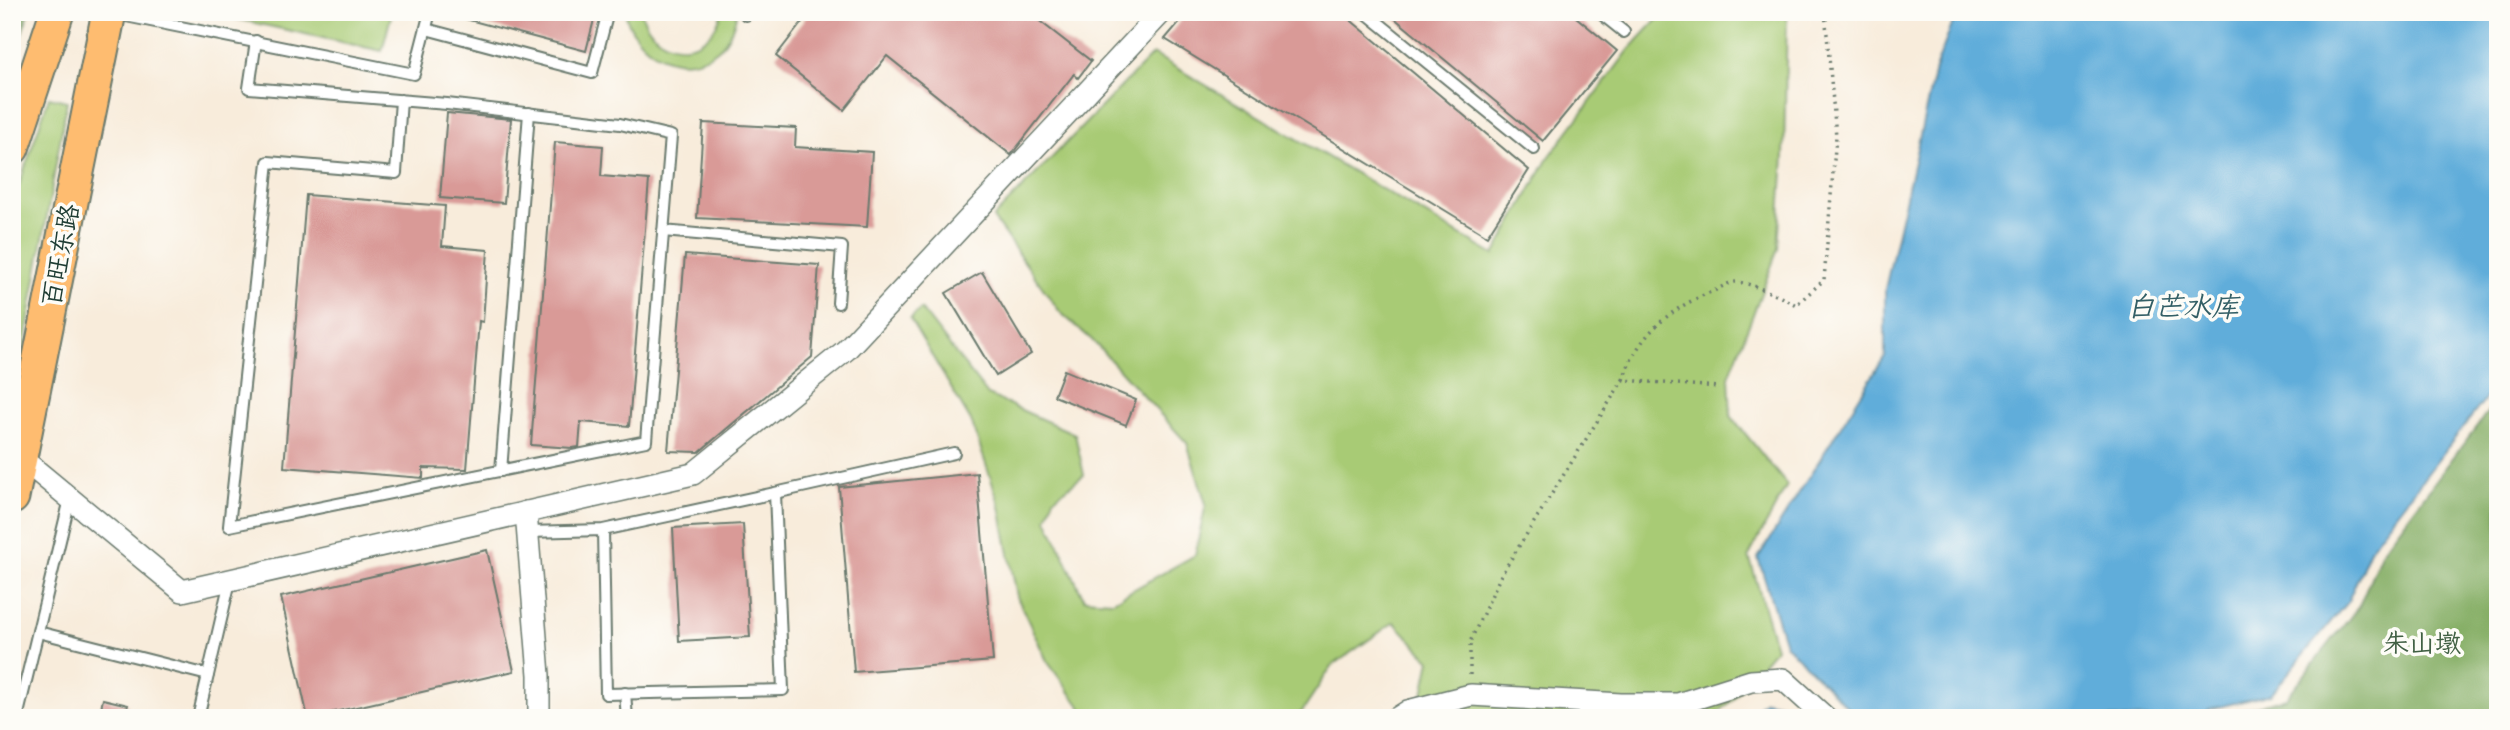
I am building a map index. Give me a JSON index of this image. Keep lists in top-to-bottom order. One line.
{"streets":{"main road":["百旺东路"]},"water":["白芒水库"],"parks":["朱山墩"]}
